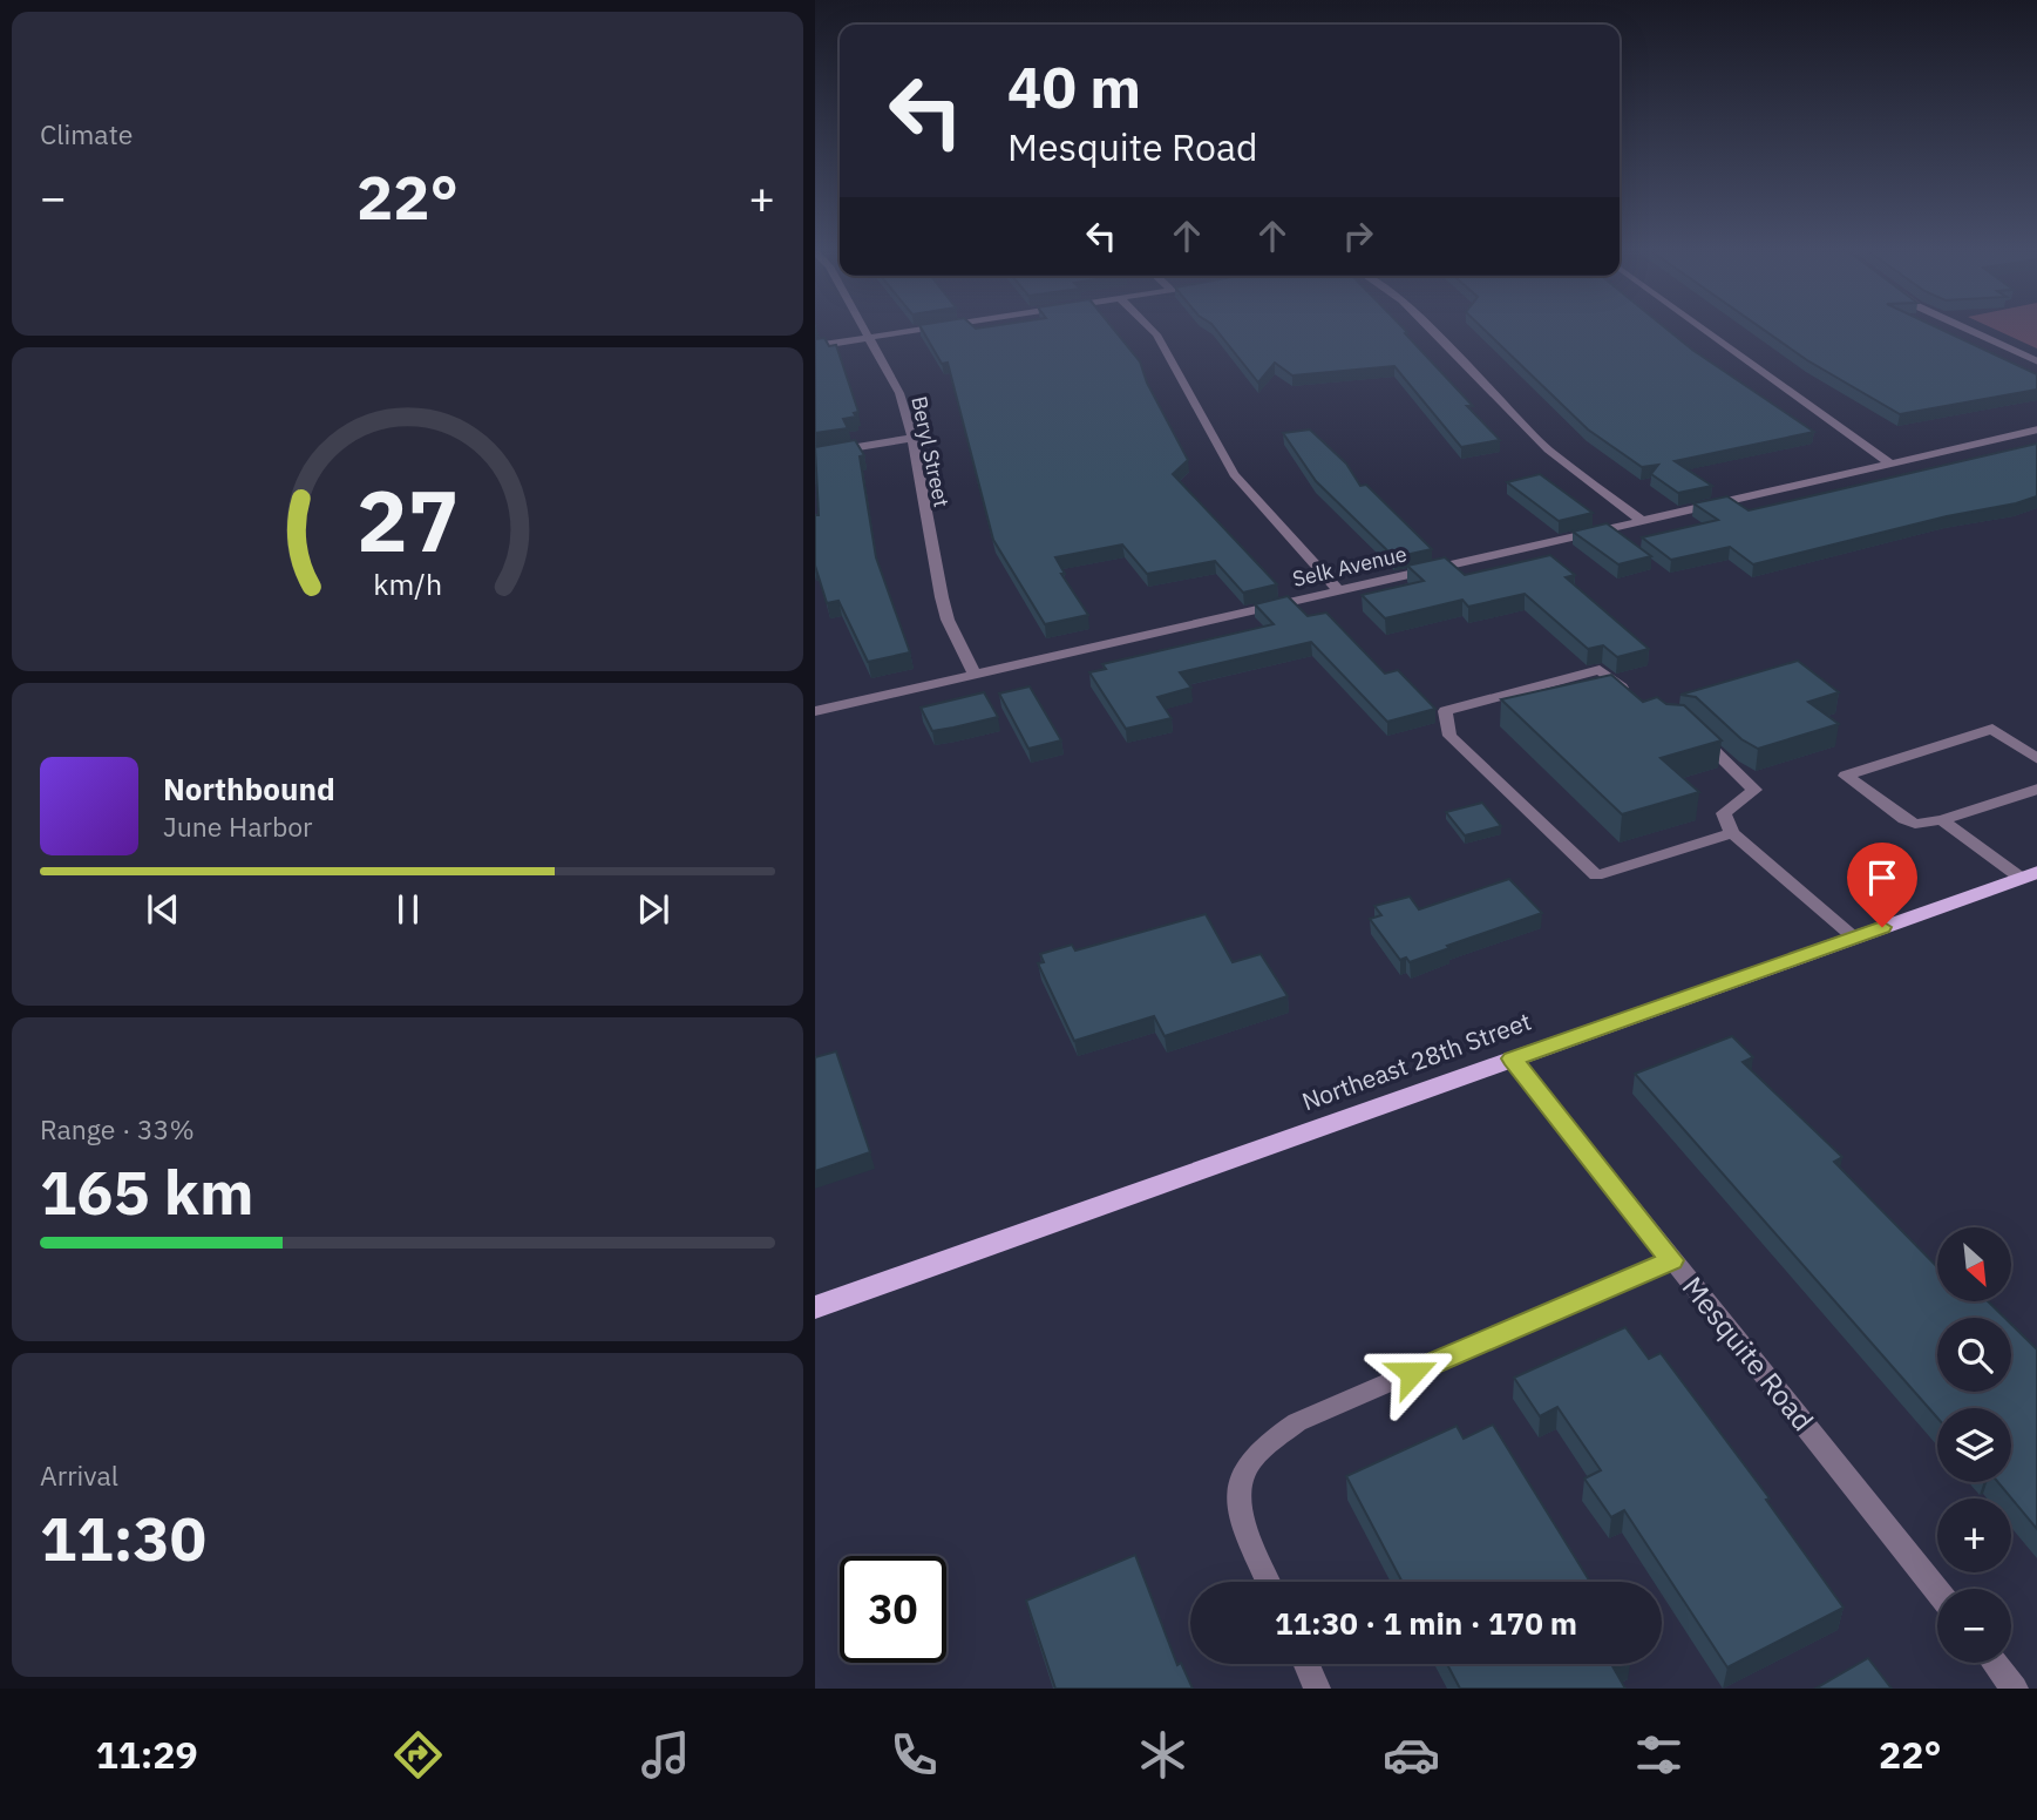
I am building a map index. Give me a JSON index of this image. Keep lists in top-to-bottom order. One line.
{"streets":{"main road":["Northeast 28th Street"],"street":["Beryl Street","Selk Avenue","Mesquite Road"]},"crossings":[["Beryl Street","Selk Avenue"],["Northeast 28th Street","Mesquite Road"]],"north":"bottom right","page":{"tile":["Climate",["Range · 33%","165 km"],["Arrival","11:30"]],"turn":["40 m","Mesquite Road"],"heat":["−","22°","+"],"song":["Northbound","June Harbor"],"map_buttons":["+","−"],"limit":"30","trip":"11:30 · 1 min · 170 m","tabs":["11:29","22°"],"gauge":["27","km/h"]}}
